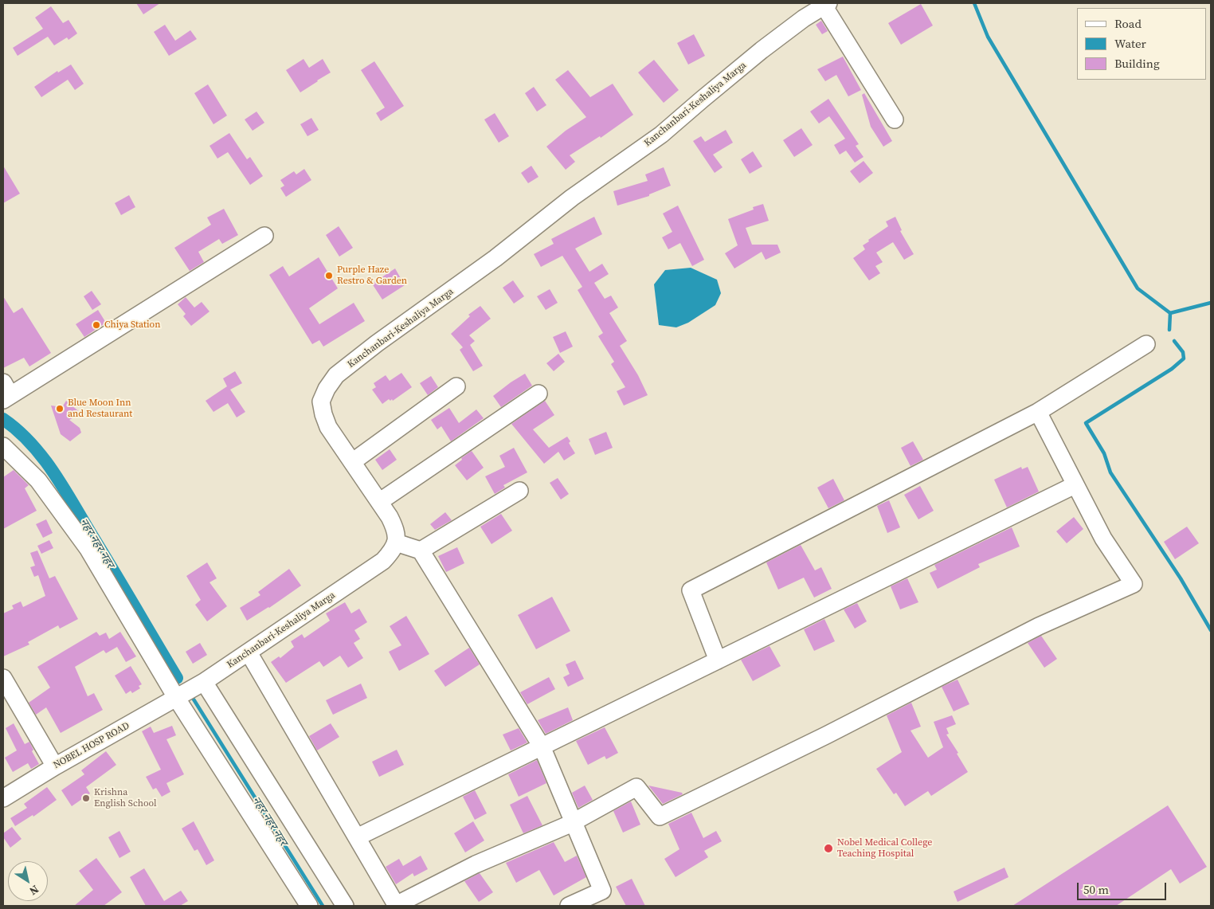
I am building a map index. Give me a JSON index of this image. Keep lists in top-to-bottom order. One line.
{"streets":{"street":["Kanchanbari-Keshaliya Marga","NOBEL HOSP ROAD"]},"crossings":[["Kanchanbari-Keshaliya Marga","NOBEL HOSP ROAD"]],"water":["नहर नहर नहर"],"places":["Purple Haze Restro & Garden","Chiya Station","Blue Moon Inn and Restaurant","Krishna English School","Nobel Medical College Teaching Hospital"],"legend":["Road","Water","Building"],"scale_bar":"50 m","north":"bottom right"}
